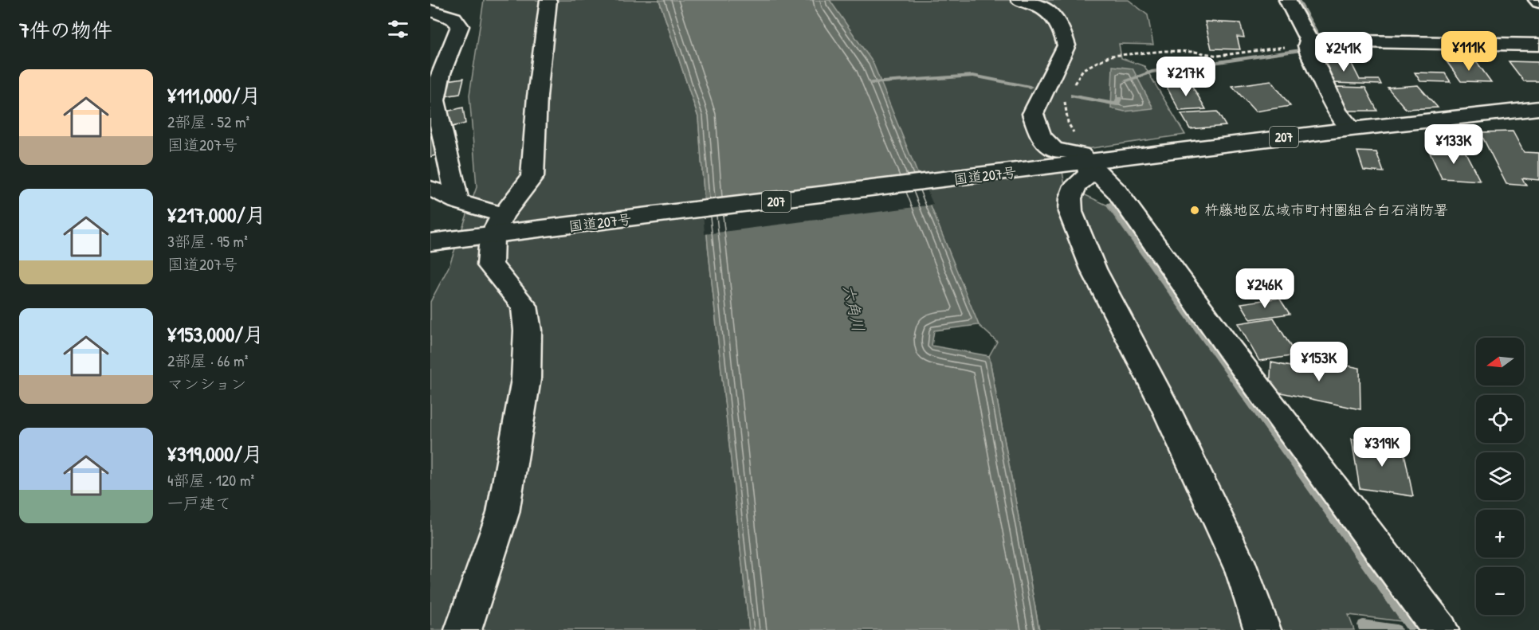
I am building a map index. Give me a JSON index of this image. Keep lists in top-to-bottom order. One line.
{"streets":{"main road":["207","国道207号"]},"water":["六角川"],"places":["杵藤地区広域市町村圏組合白石消防署"],"north":"left","page":{"heading":"7件の物件","price":["¥111K","¥241K","¥217K","¥133K","¥246K","¥153K","¥319K"],"list":[{"name":"¥111,000/月","note":"2部屋 · 52 m² · 国道207号"},{"name":"¥217,000/月","note":"3部屋 · 95 m² · 国道207号"},{"name":"¥153,000/月","note":"2部屋 · 66 m² · マンション"},{"name":"¥319,000/月","note":"4部屋 · 120 m² · 一戸建て"}],"map_buttons":["+","−"]}}
